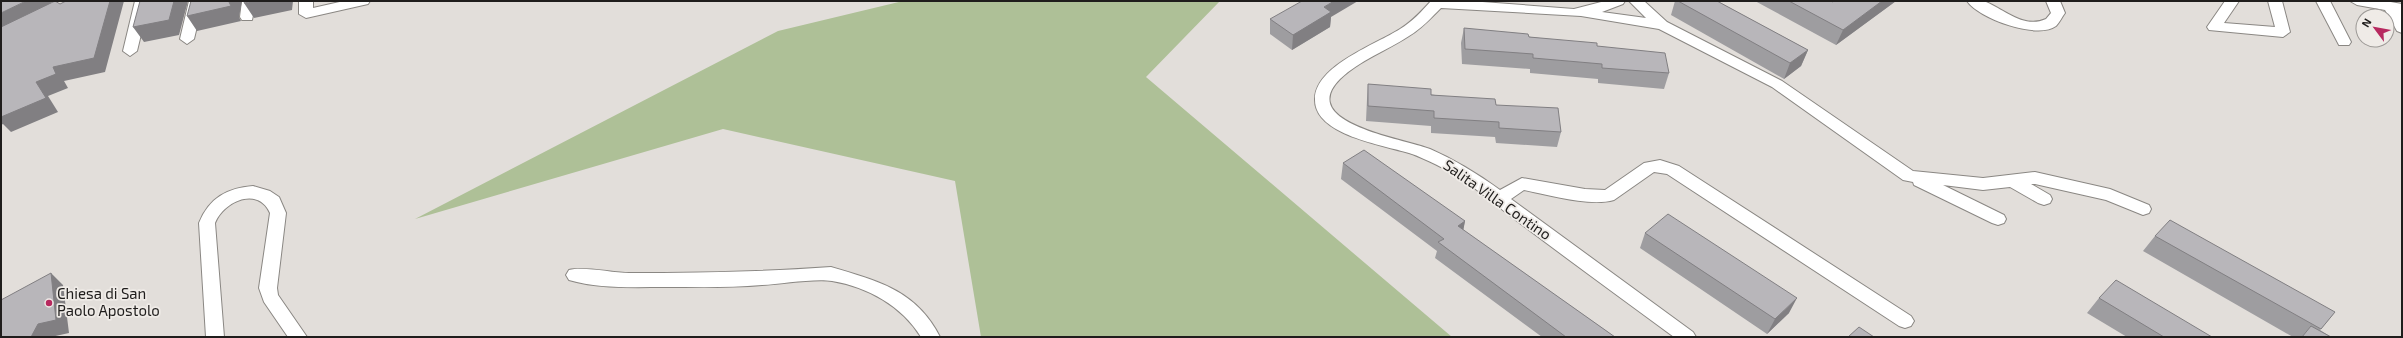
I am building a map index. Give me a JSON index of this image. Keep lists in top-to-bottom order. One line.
{"streets":{"street":["Salita Villa Contino"]},"places":["Chiesa di San Paolo Apostolo"],"north":"top left"}
